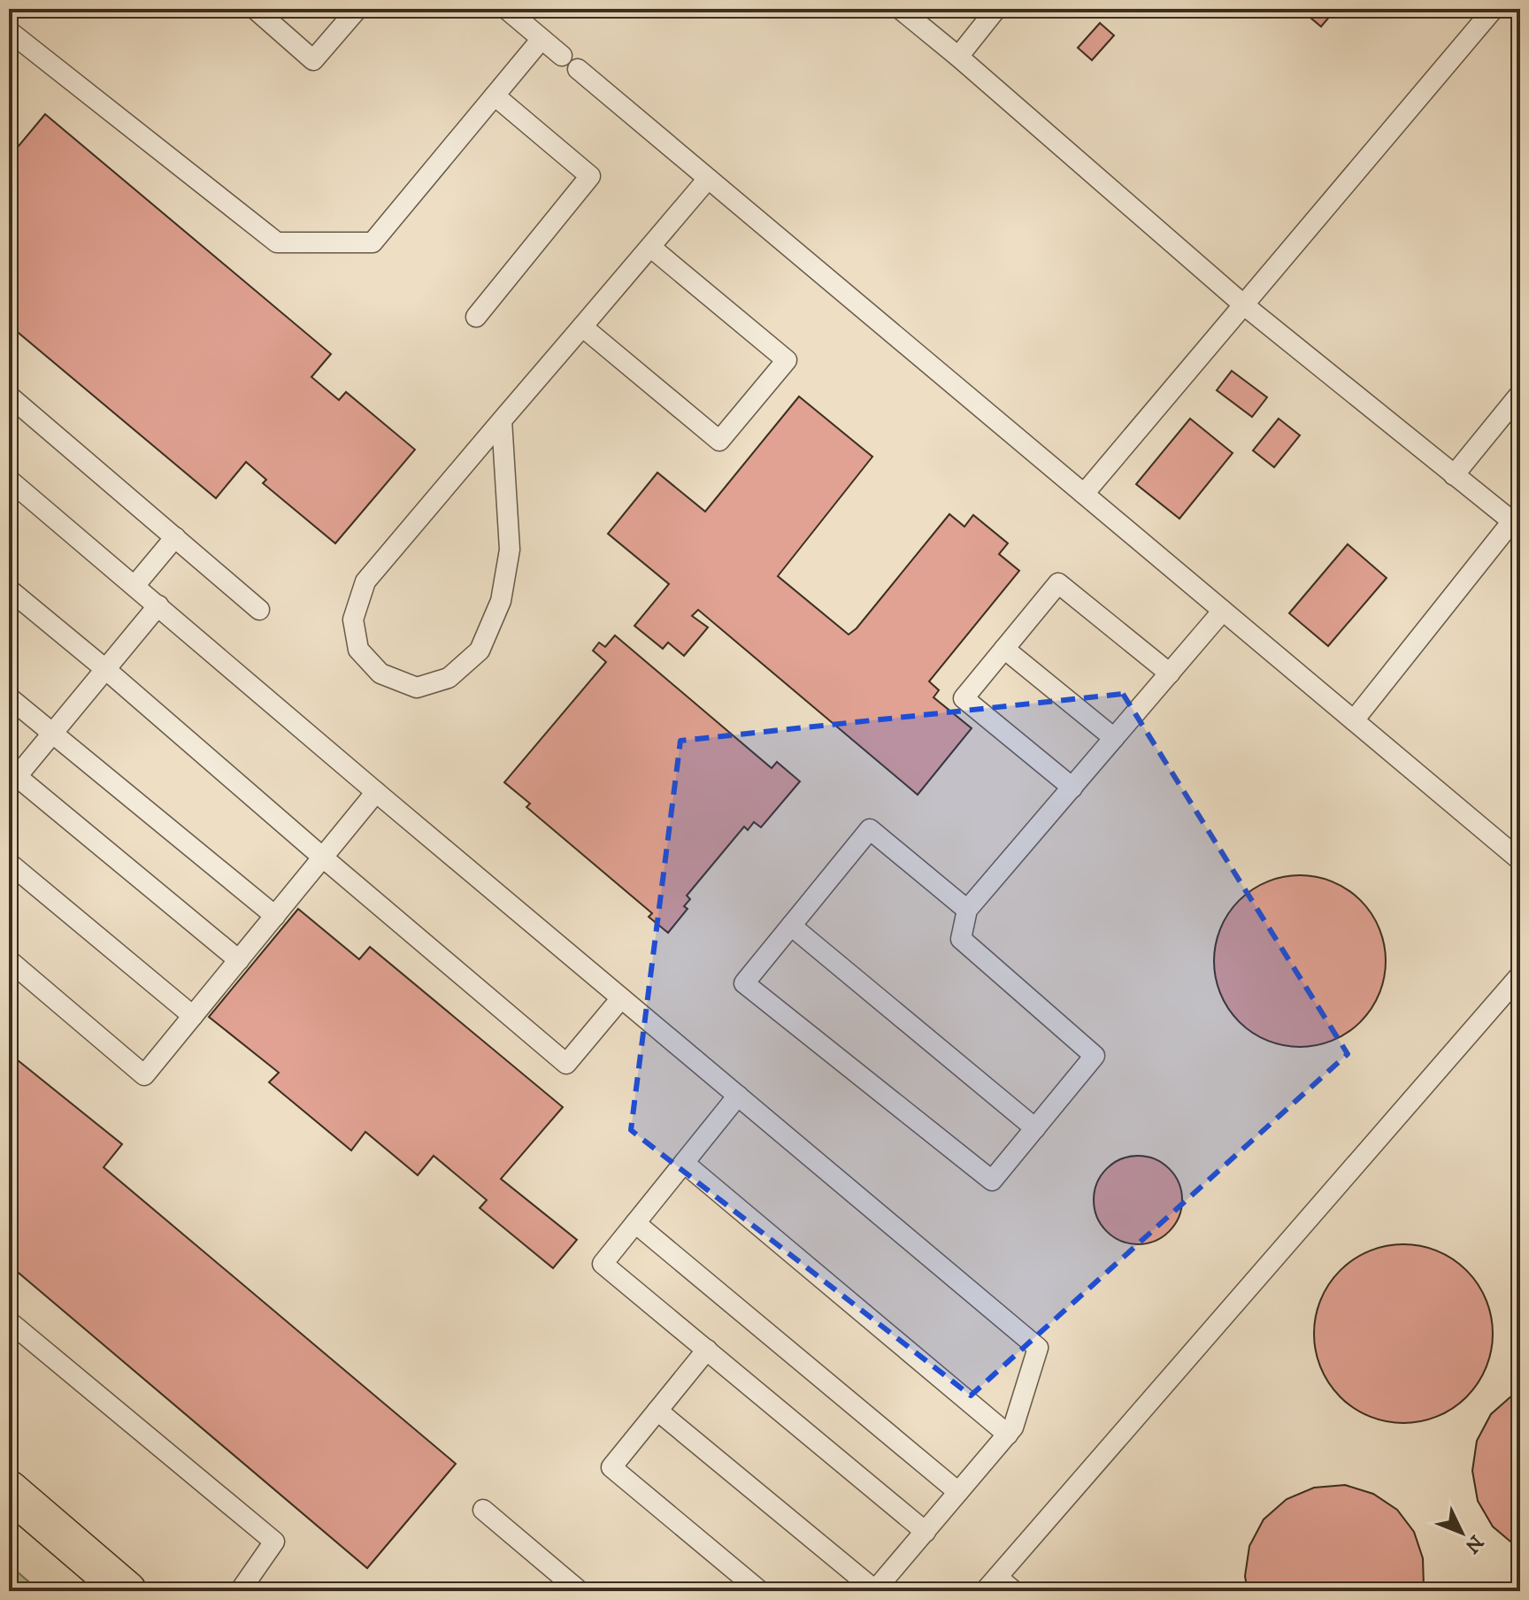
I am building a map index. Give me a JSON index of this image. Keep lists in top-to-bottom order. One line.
{"north":"bottom right"}
